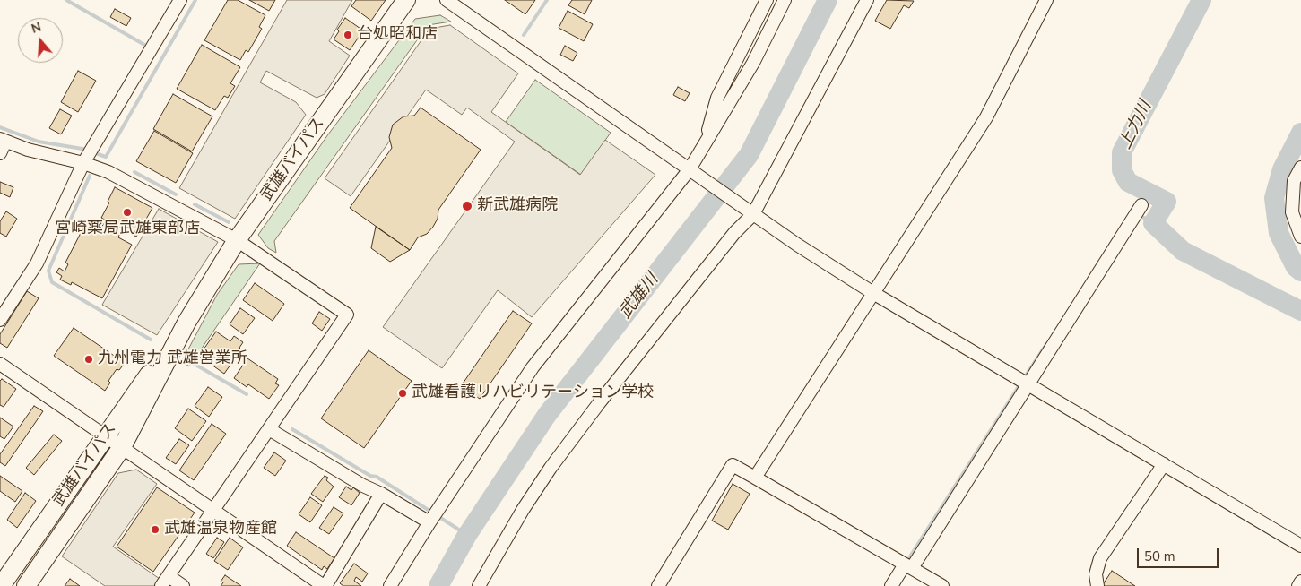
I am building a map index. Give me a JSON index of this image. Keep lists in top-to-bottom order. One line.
{"streets":{"highway":["武雄バイパス"]},"water":["上力川","武雄川"],"places":["台処昭和店","新武雄病院","宮崎薬局武雄東部店","九州電力 武雄営業所","武雄看護リハビリテーション学校","武雄温泉物産館"],"scale_bar":"50 m","north":"top"}
